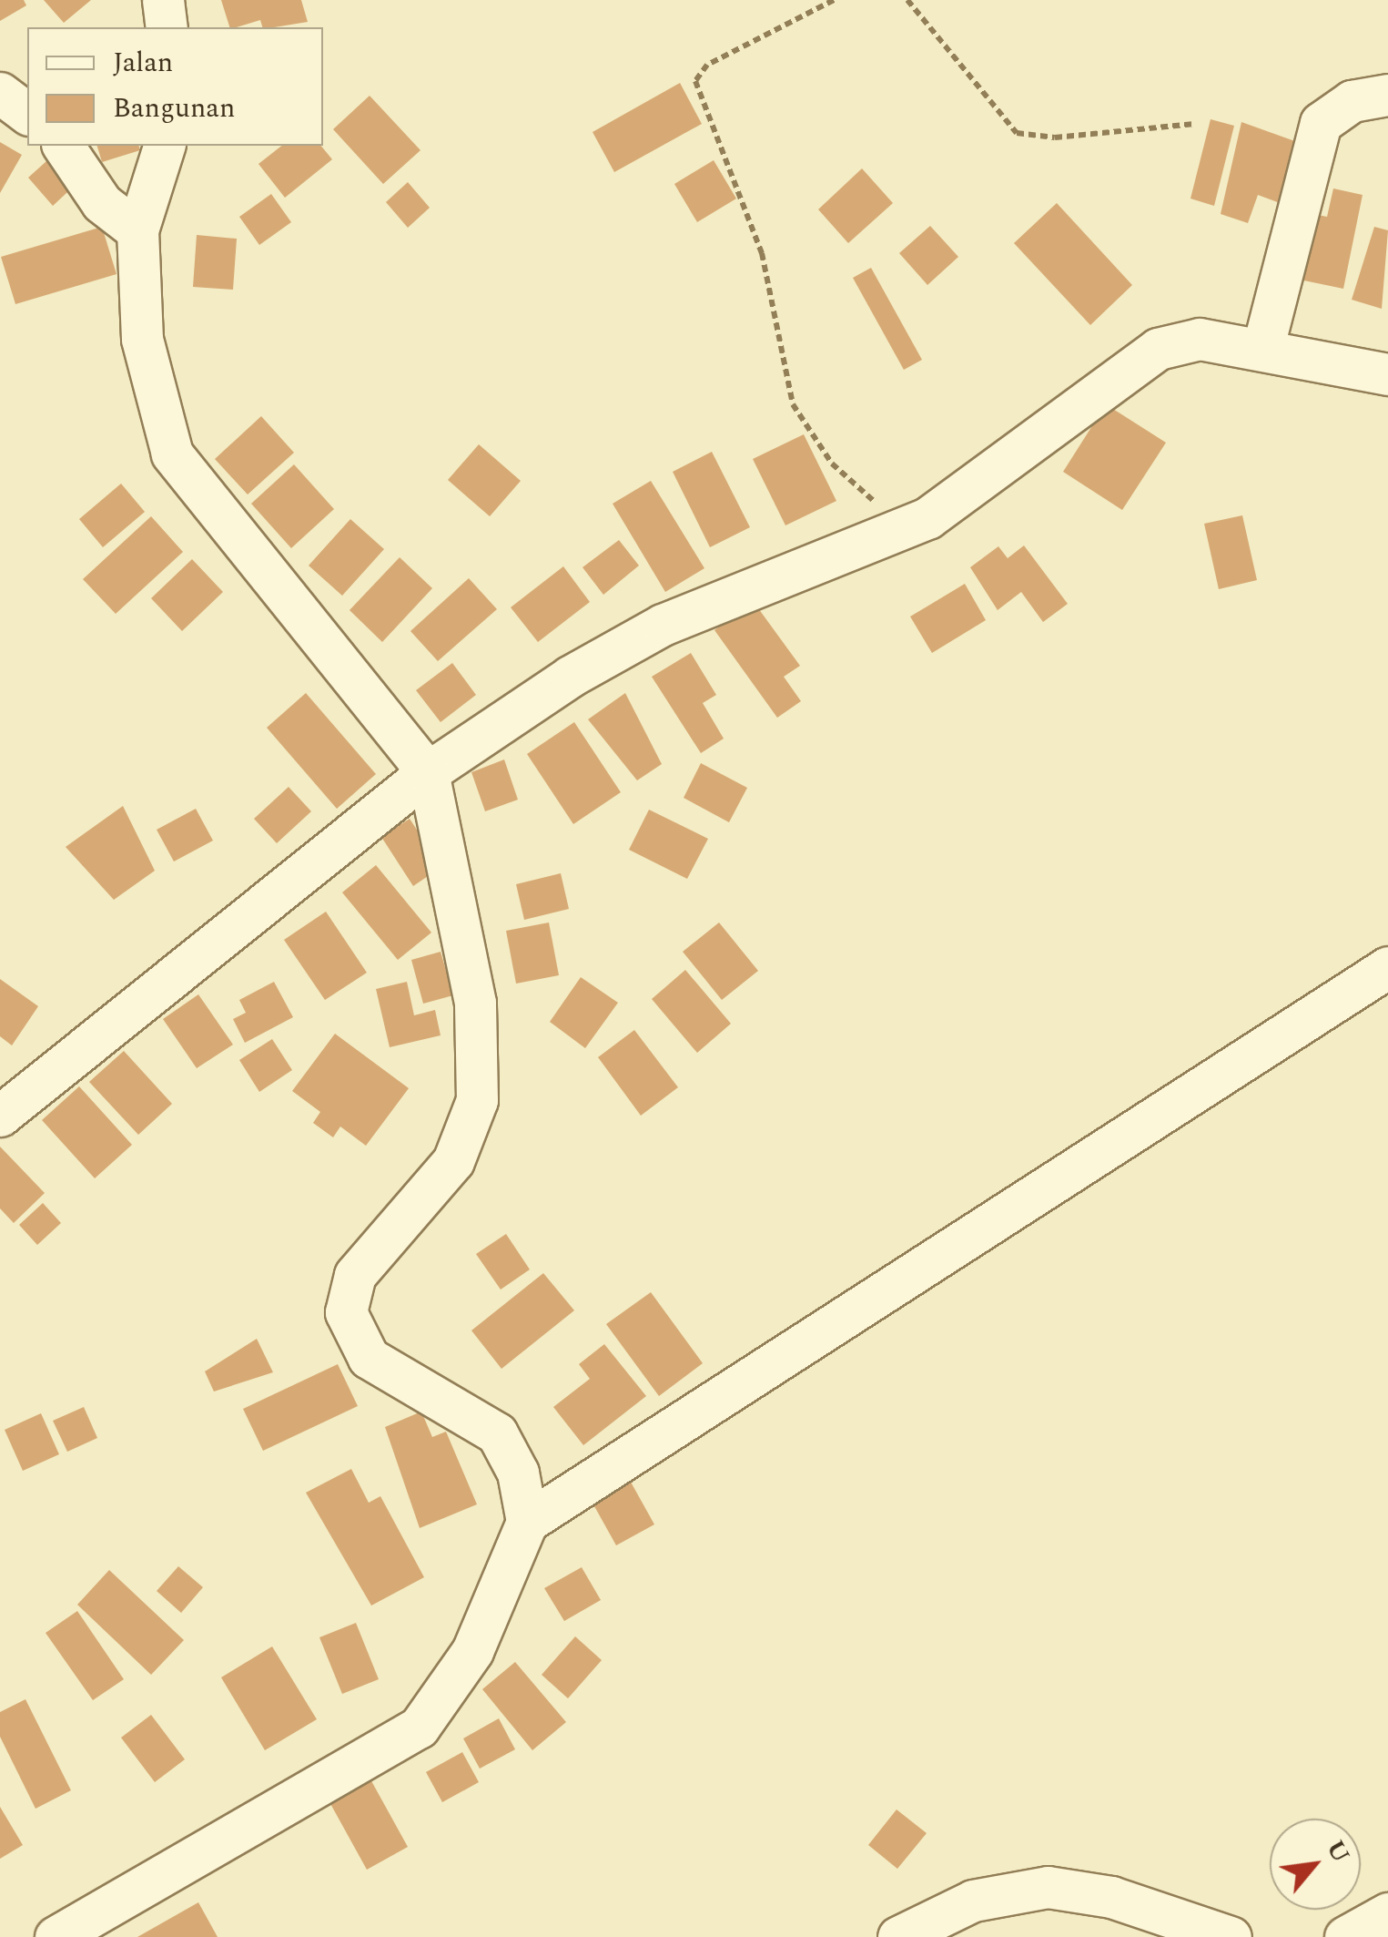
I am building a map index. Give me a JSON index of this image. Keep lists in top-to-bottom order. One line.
{"legend":["Jalan","Bangunan"],"north":"top right"}
